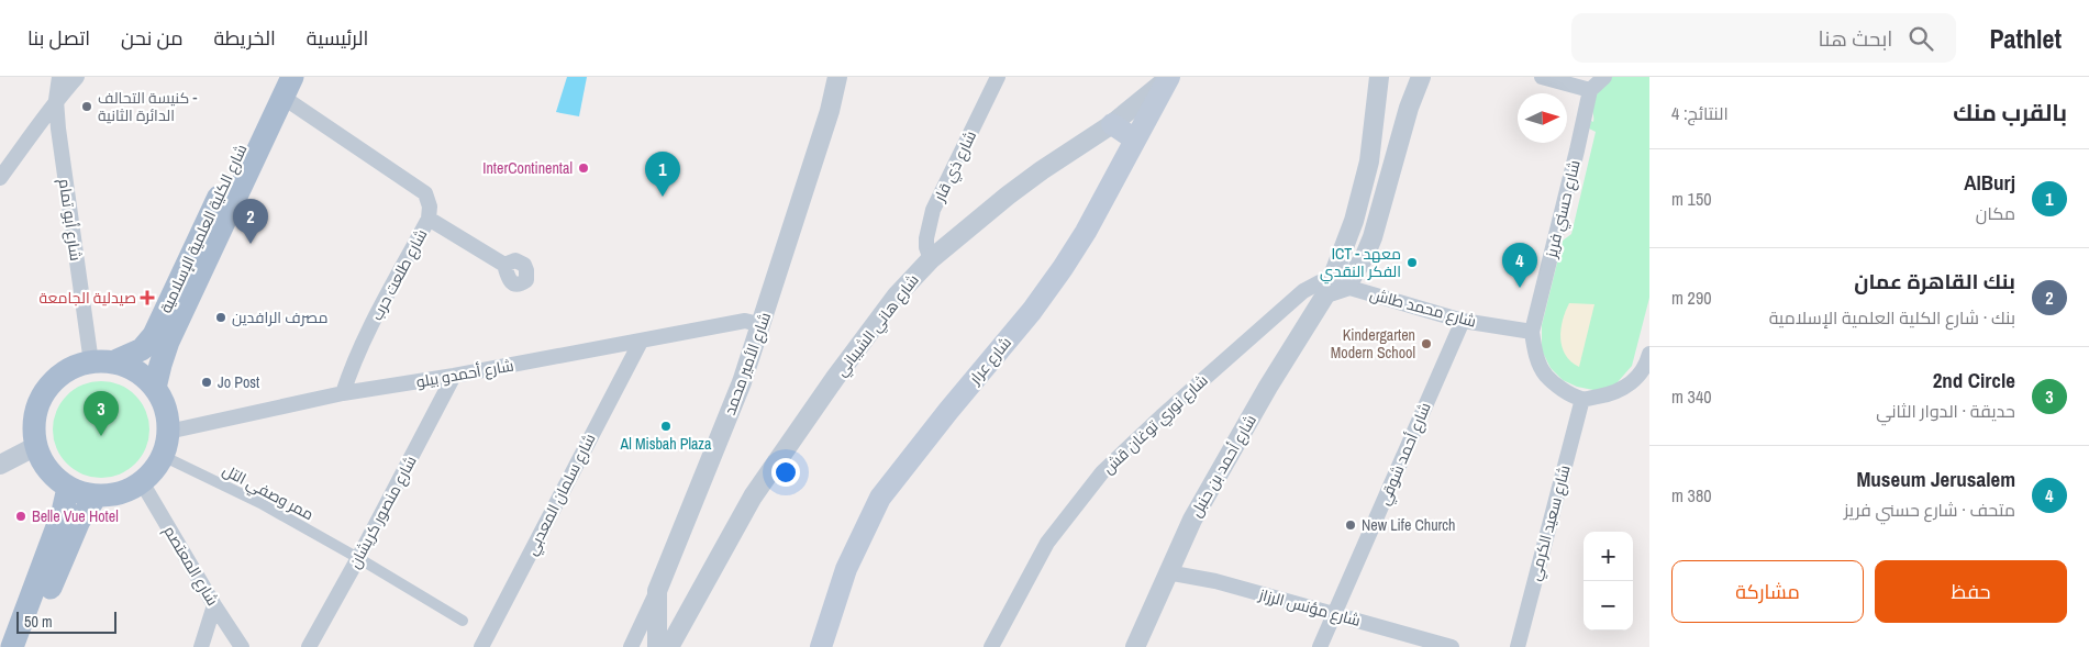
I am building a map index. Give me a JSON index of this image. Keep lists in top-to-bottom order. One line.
{"streets":{"main road":["شارع الكلية العلمية الإسلامية","شارع عرار"],"street":["شارع ذي قار","شارع حسني فريز","شارع أبو تمام","شارع طلعت حرب","شارع محمد طاش","شارع هاني الشيباني","شارع الأمير محمد","شارع أحمدو بيلو","شارع نوري توغان قش","شارع أحمد شوقي","شارع أحمد بن حنبل","ممر وصفي التل","شارع سلمان المعدبي","شارع منصور كريشان","شارع سعيد الكرمي","شارع المعتصم","شارع مؤنس الرزاز"]},"crossings":[["شارع ذي قار","شارع هاني الشيباني"],["شارع حسني فريز","شارع محمد طاش"],["شارع حسني فريز","شارع سعيد الكرمي"],["شارع أبو تمام","شارع الكلية العلمية الإسلامية"],["شارع أبو تمام","شارع أحمدو بيلو"],["شارع أبو تمام","ممر وصفي التل"],["شارع أبو تمام","شارع المعتصم"],["شارع الكلية العلمية الإسلامية","شارع طلعت حرب"],["شارع الكلية العلمية الإسلامية","شارع أحمدو بيلو"],["شارع الكلية العلمية الإسلامية","ممر وصفي التل"],["شارع الكلية العلمية الإسلامية","شارع المعتصم"],["شارع طلعت حرب","شارع أحمدو بيلو"],["شارع محمد طاش","شارع نوري توغان قش"],["شارع محمد طاش","شارع أحمد شوقي"],["شارع محمد طاش","شارع أحمد بن حنبل"],["شارع هاني الشيباني","شارع عرار"],["شارع الأمير محمد","شارع أحمدو بيلو"],["شارع أحمدو بيلو","ممر وصفي التل"],["شارع أحمدو بيلو","شارع سلمان المعدبي"],["شارع أحمدو بيلو","شارع منصور كريشان"],["شارع أحمدو بيلو","شارع المعتصم"],["شارع نوري توغان قش","شارع أحمد بن حنبل"],["شارع أحمد شوقي","شارع مؤنس الرزاز"],["شارع أحمد بن حنبل","شارع مؤنس الرزاز"],["ممر وصفي التل","شارع منصور كريشان"],["ممر وصفي التل","شارع المعتصم"]],"places":{"other":["كنيسة التحالف - الدائرة الثانية","InterContinental","ICT - معهد الفكر النقدي","مصرف الرافدين","Kindergarten Modern School","Jo Post","Al Misbah Plaza","Belle Vue Hotel","New Life Church"],"health":["صيدلية الجامعة"]},"scale_bar":"50 m","north":"right","page":{"header":"Pathlet","search":"ابحث هنا","nav":["الرئيسية","الخريطة","من نحن","اتصل بنا"],"heading":["بالقرب منك","النتائج: 4"],"list":[{"mark":"1","name":"AlBurj","note":"مكان","value":"150 m"},{"mark":"2","name":"بنك القاهرة عمان","note":"بنك · شارع الكلية العلمية الإسلامية","value":"290 m"},{"mark":"3","name":"2nd Circle","note":"حديقة · الدوار الثاني","value":"340 m"},{"mark":"4","name":"Museum Jerusalem","note":"متحف · شارع حسني فريز","value":"380 m"}],"pins":["1","2","4","3"],"map_buttons":["+","−"],"buttons":["حفظ","مشاركة"],"scale":"50 m"}}
